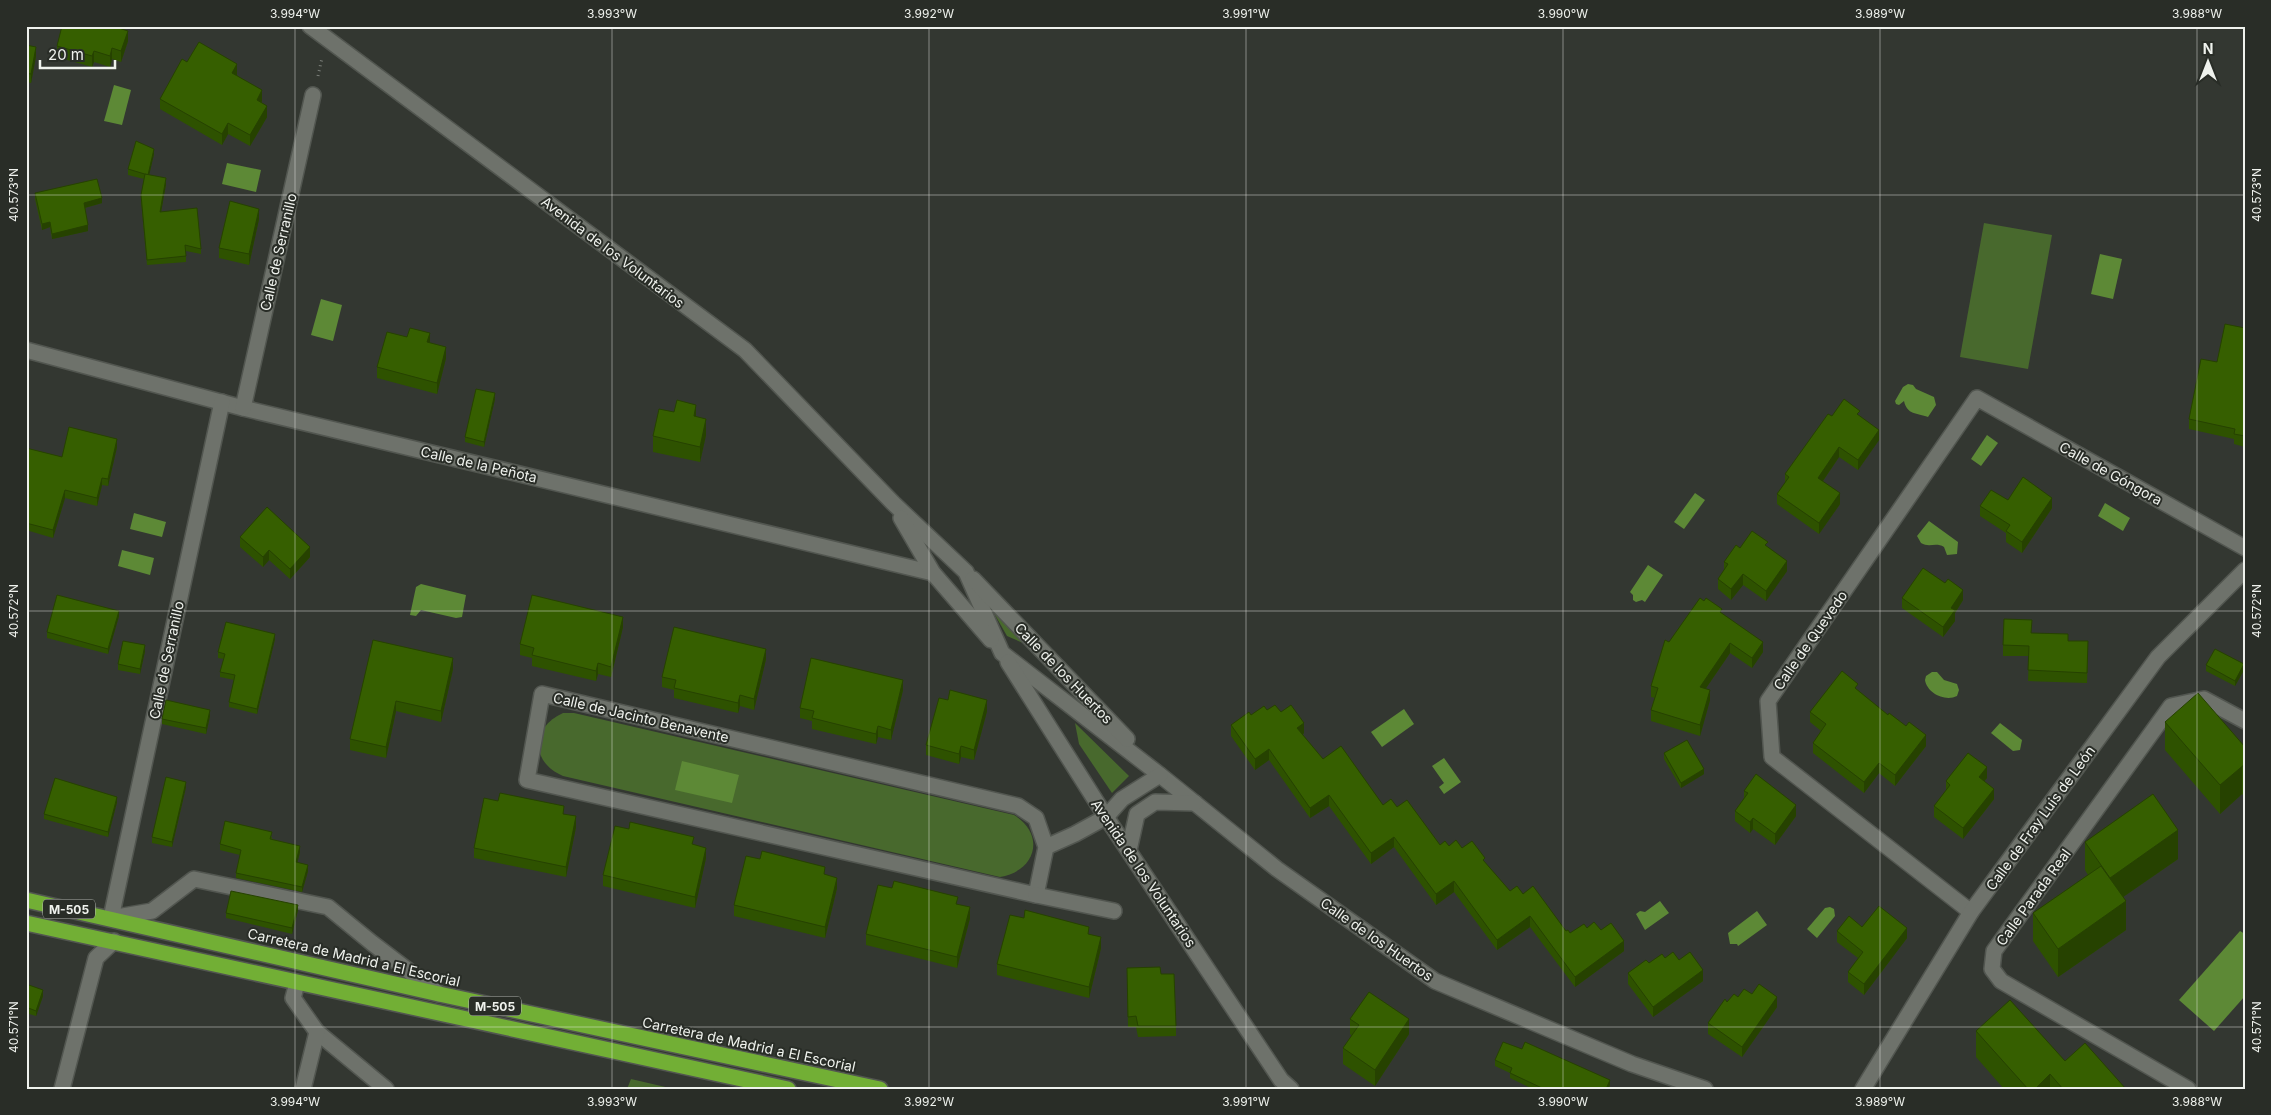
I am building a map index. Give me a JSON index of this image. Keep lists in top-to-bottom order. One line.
{"streets":{"highway":["M-505","Carretera de Madrid a El Escorial"],"street":["Calle de Serranillo","Avenida de los Voluntarios","Calle de la Peñota","Calle de Góngora","Calle de Quevedo","Calle de los Huertos","Calle de Jacinto Benavente","Calle de Fray Luis de León","Calle Parada Real"]},"crossings":[["Calle de Serranillo","Calle de la Peñota"],["Calle de Serranillo","Carretera de Madrid a El Escorial"],["Avenida de los Voluntarios","Calle de la Peñota"],["Avenida de los Voluntarios","Calle de los Huertos"],["Calle de Góngora","Calle de Quevedo"],["Calle de Quevedo","Calle de Fray Luis de León"]],"scale_bar":"20 m","north":"top","coordinates":["3.994°W","3.993°W","3.992°W","3.991°W","3.990°W","3.989°W","3.988°W","40.573°N","40.572°N","40.571°N"]}
